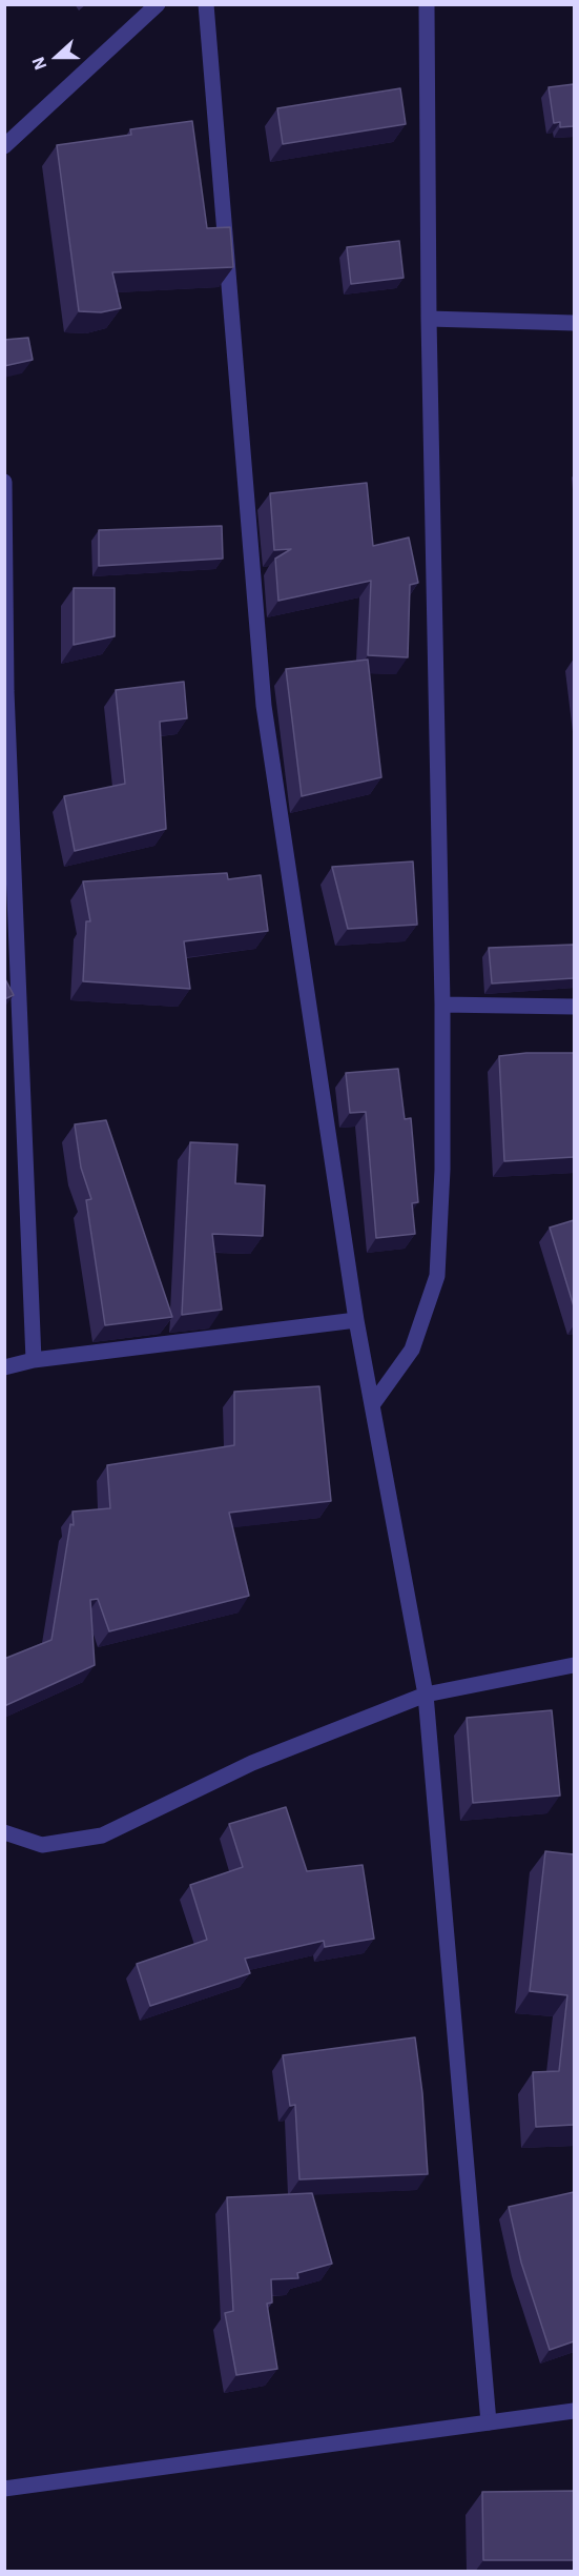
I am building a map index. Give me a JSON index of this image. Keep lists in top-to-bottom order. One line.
{"north":"left"}
